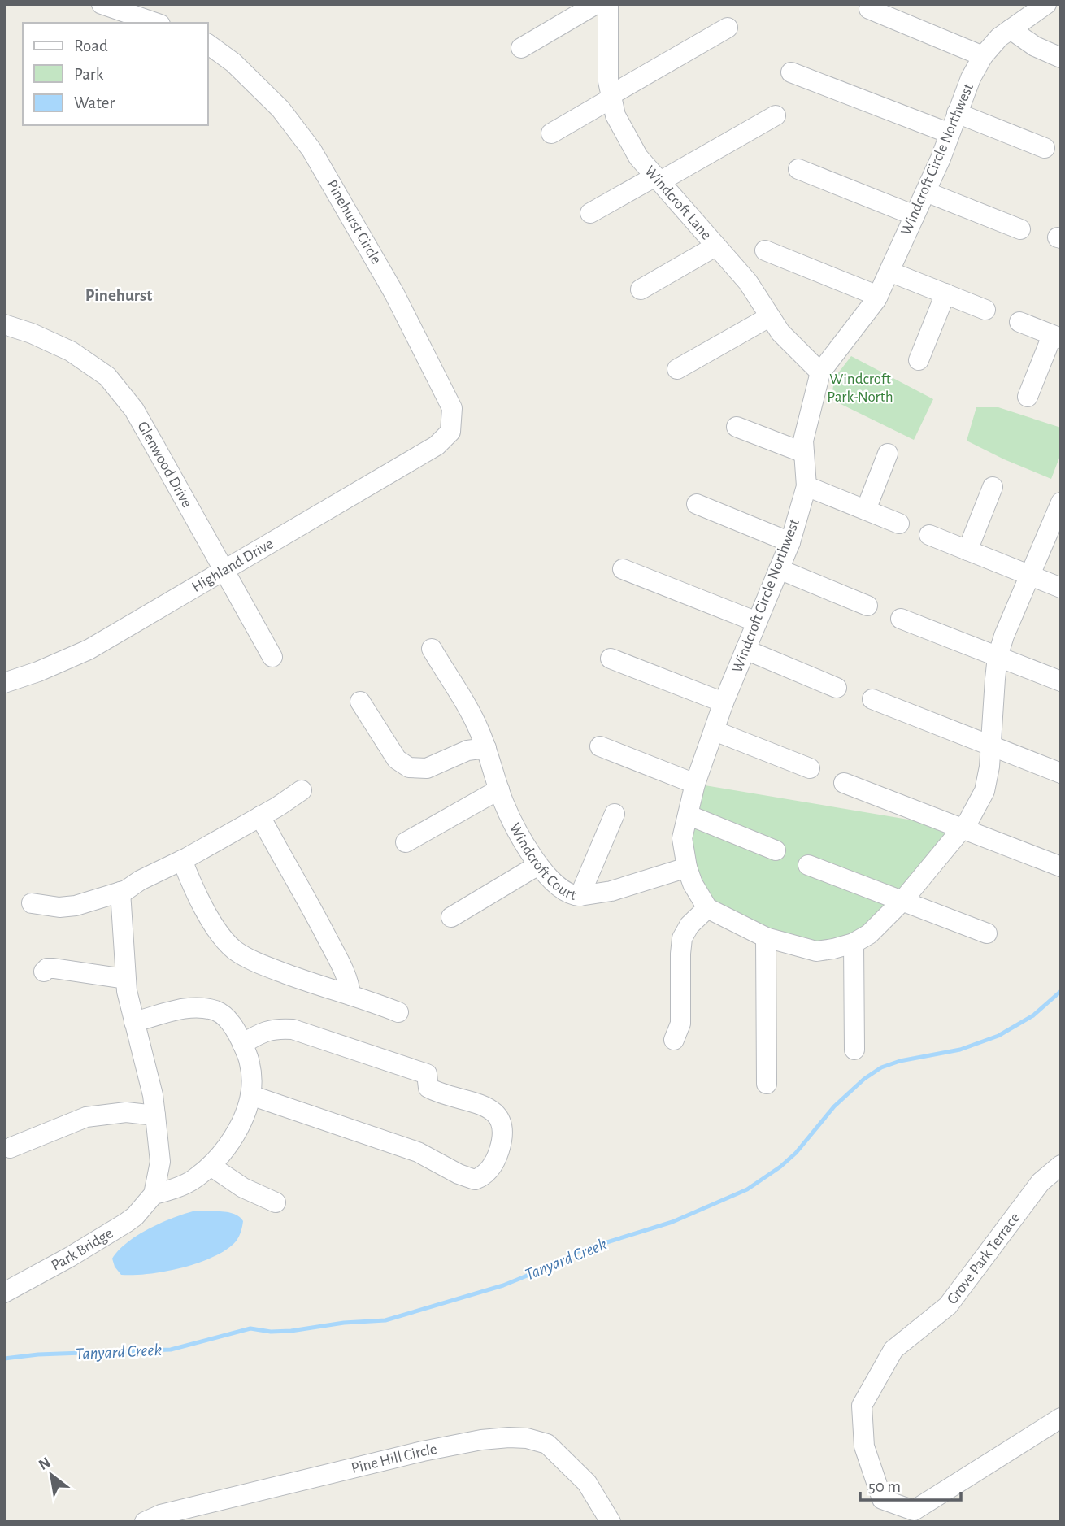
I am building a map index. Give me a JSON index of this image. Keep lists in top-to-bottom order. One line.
{"streets":{"street":["Windcroft Circle Northwest","Windcroft Lane","Pinehurst Circle","Glenwood Drive","Highland Drive","Windcroft Court","Park Bridge","Grove Park Terrace","Pine Hill Circle"]},"crossings":[["Windcroft Circle Northwest","Windcroft Lane"],["Windcroft Circle Northwest","Windcroft Court"],["Pinehurst Circle","Highland Drive"],["Glenwood Drive","Highland Drive"]],"districts":["Pinehurst"],"water":["Tanyard Creek"],"parks":["Windcroft Park-North"],"legend":["Road","Park","Water"],"scale_bar":"50 m","north":"top left"}
